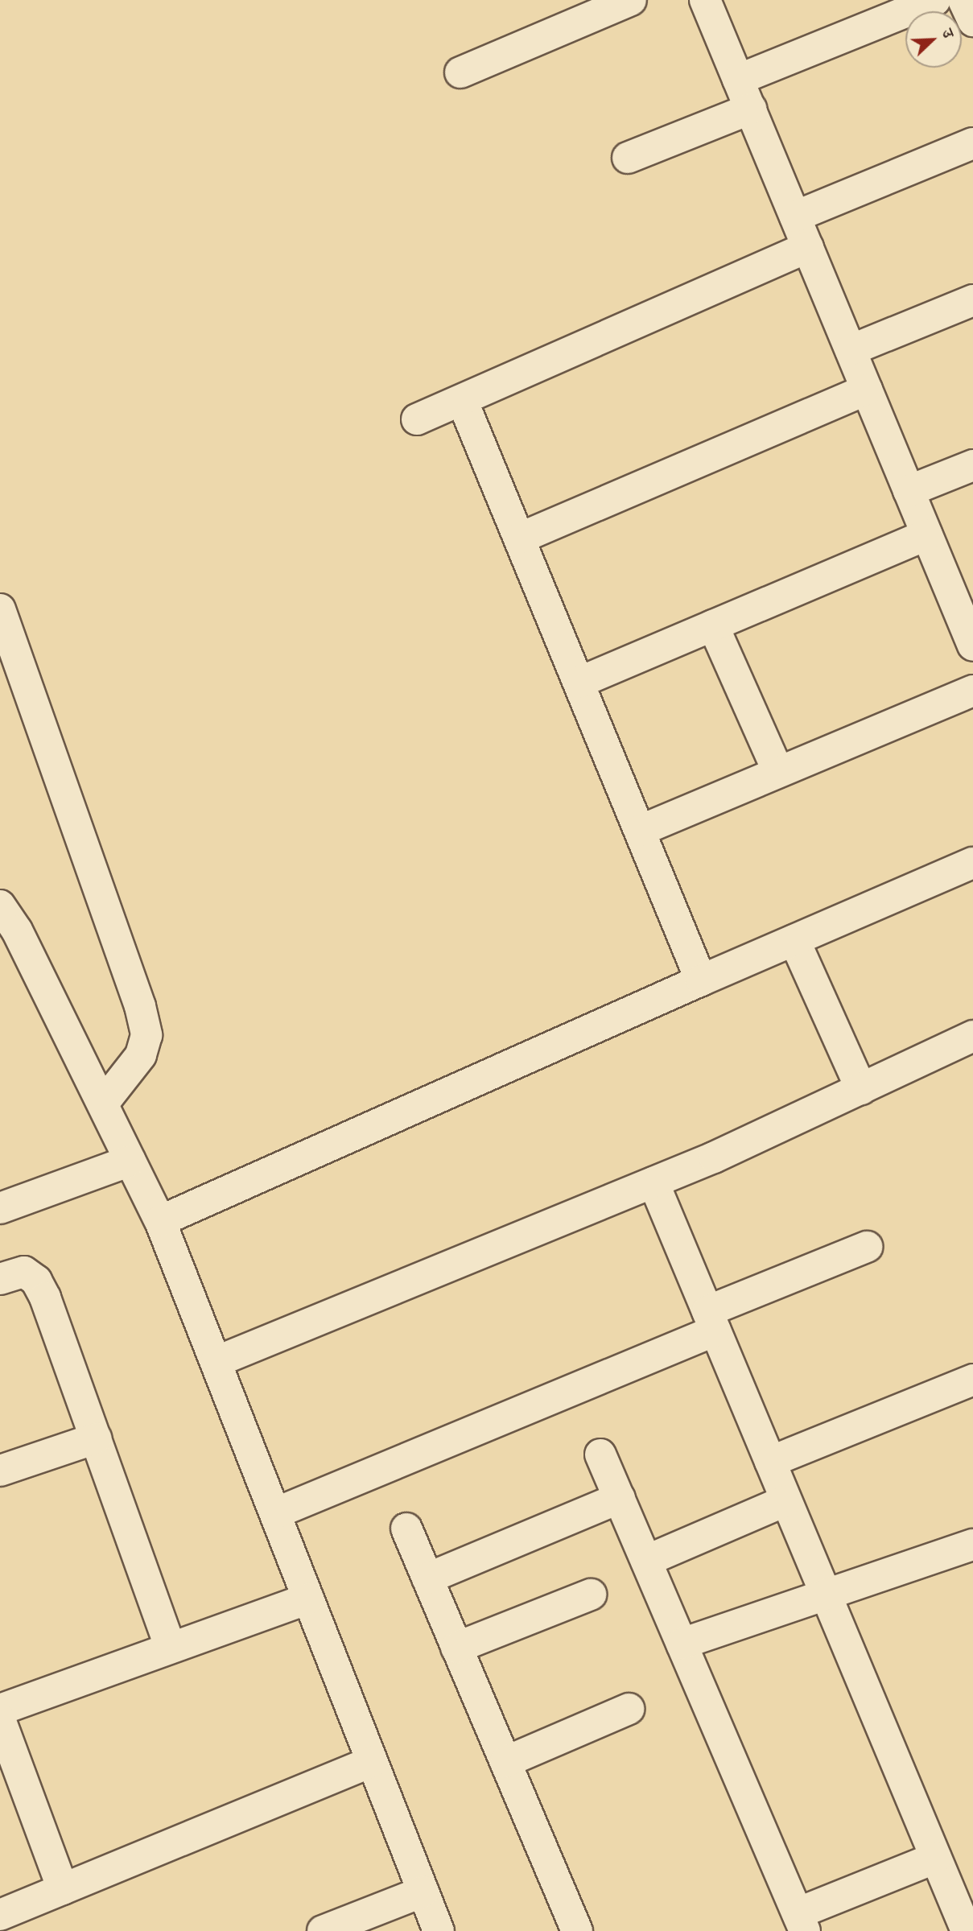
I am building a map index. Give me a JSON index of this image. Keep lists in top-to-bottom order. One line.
{"north":"top right"}
